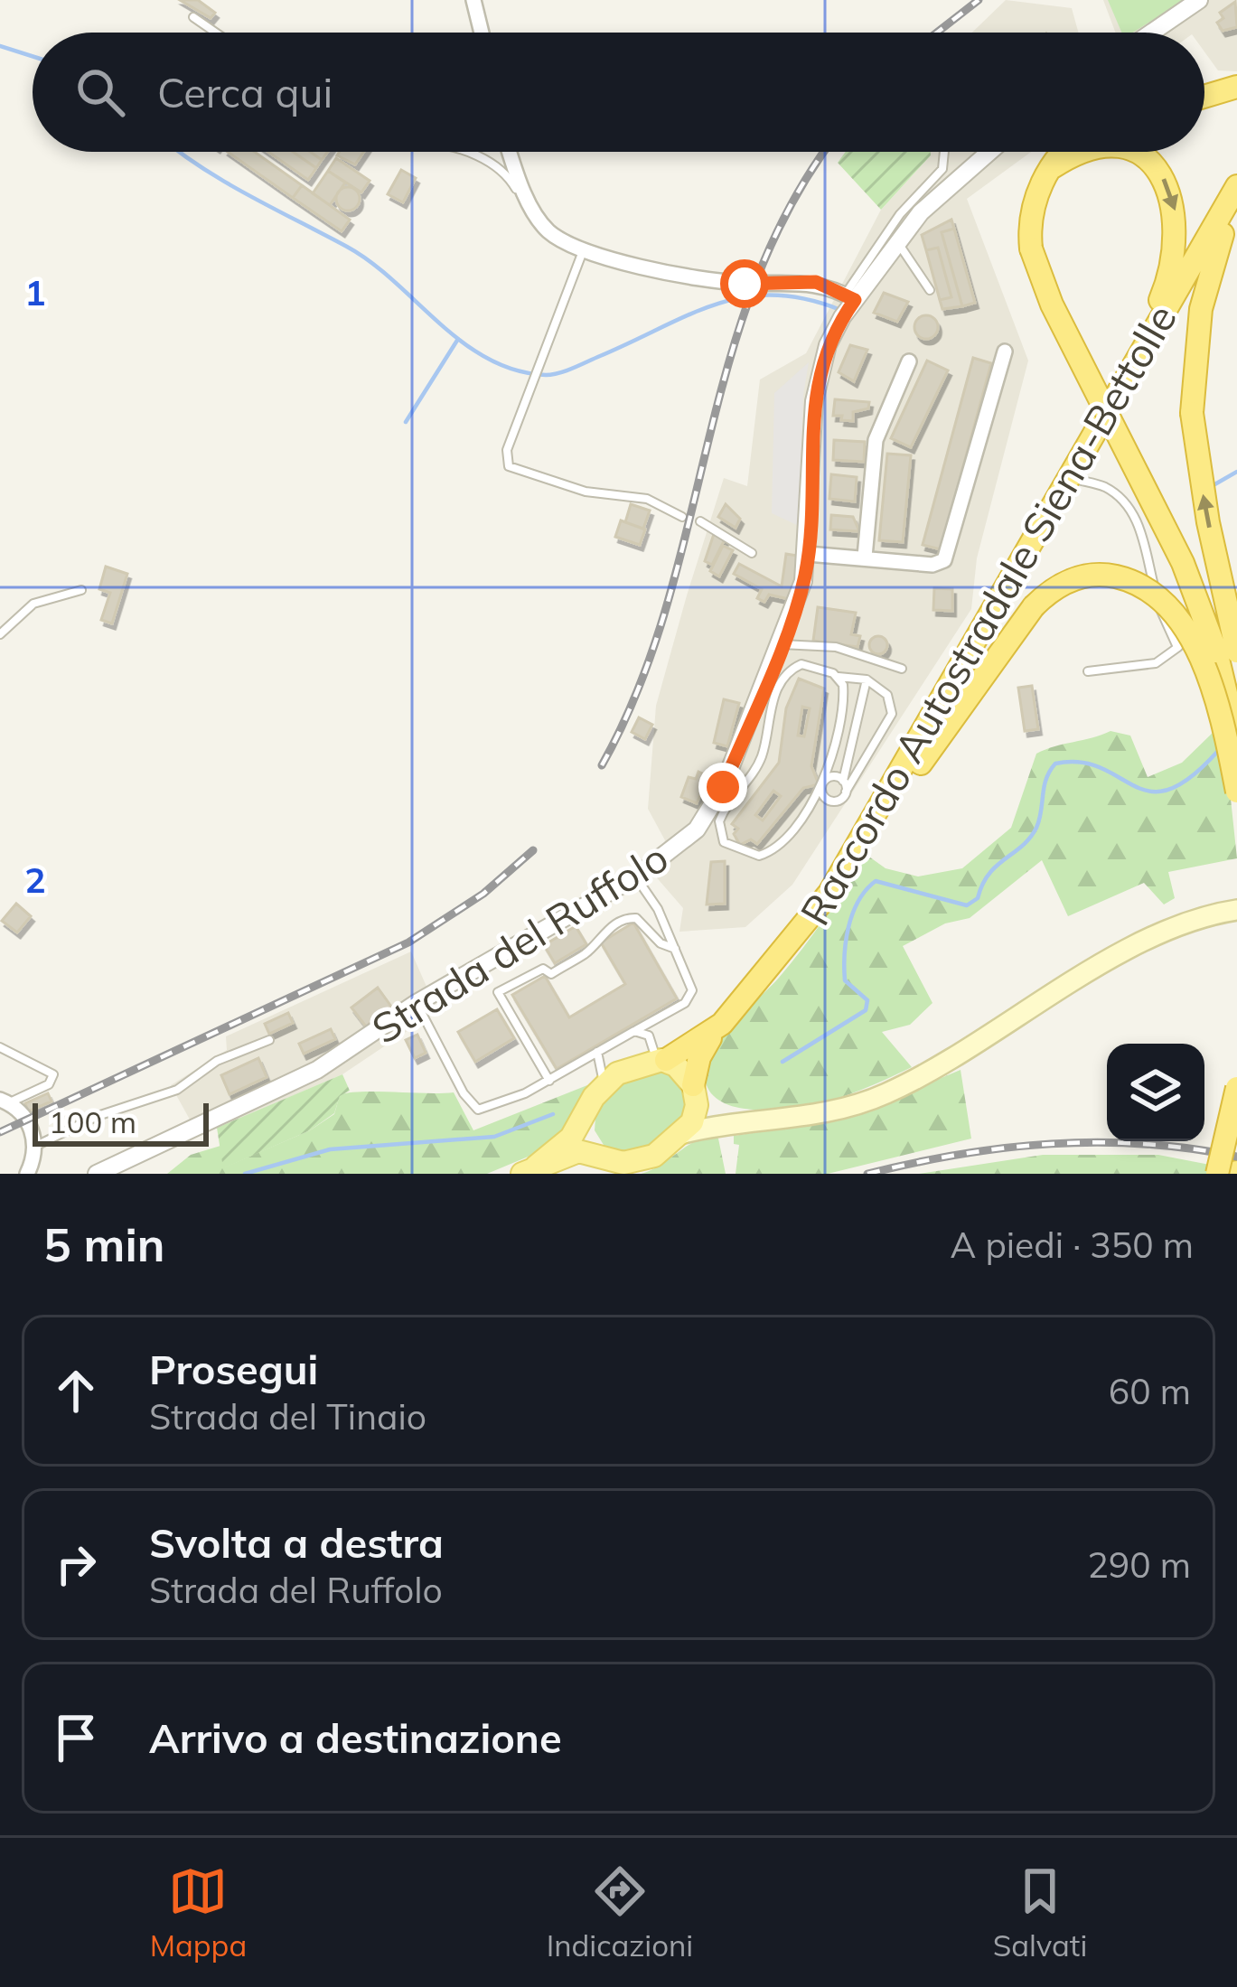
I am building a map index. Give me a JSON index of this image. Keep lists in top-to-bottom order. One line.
{"streets":{"highway":["Raccordo Autostradale Siena-Bettolle"],"street":["Strada del Ruffolo"]},"scale_bar":"100 m","page":{"search":"Cerca qui","scale":"100 m","heading":["5 min","A piedi · 350 m"],"list":[["Prosegui","Strada del Tinaio","60 m"],["Svolta a destra","Strada del Ruffolo","290 m"],"Arrivo a destinazione"],"nav":["Mappa","Indicazioni","Salvati"]},"grid":{"rows":["1","2"]}}
